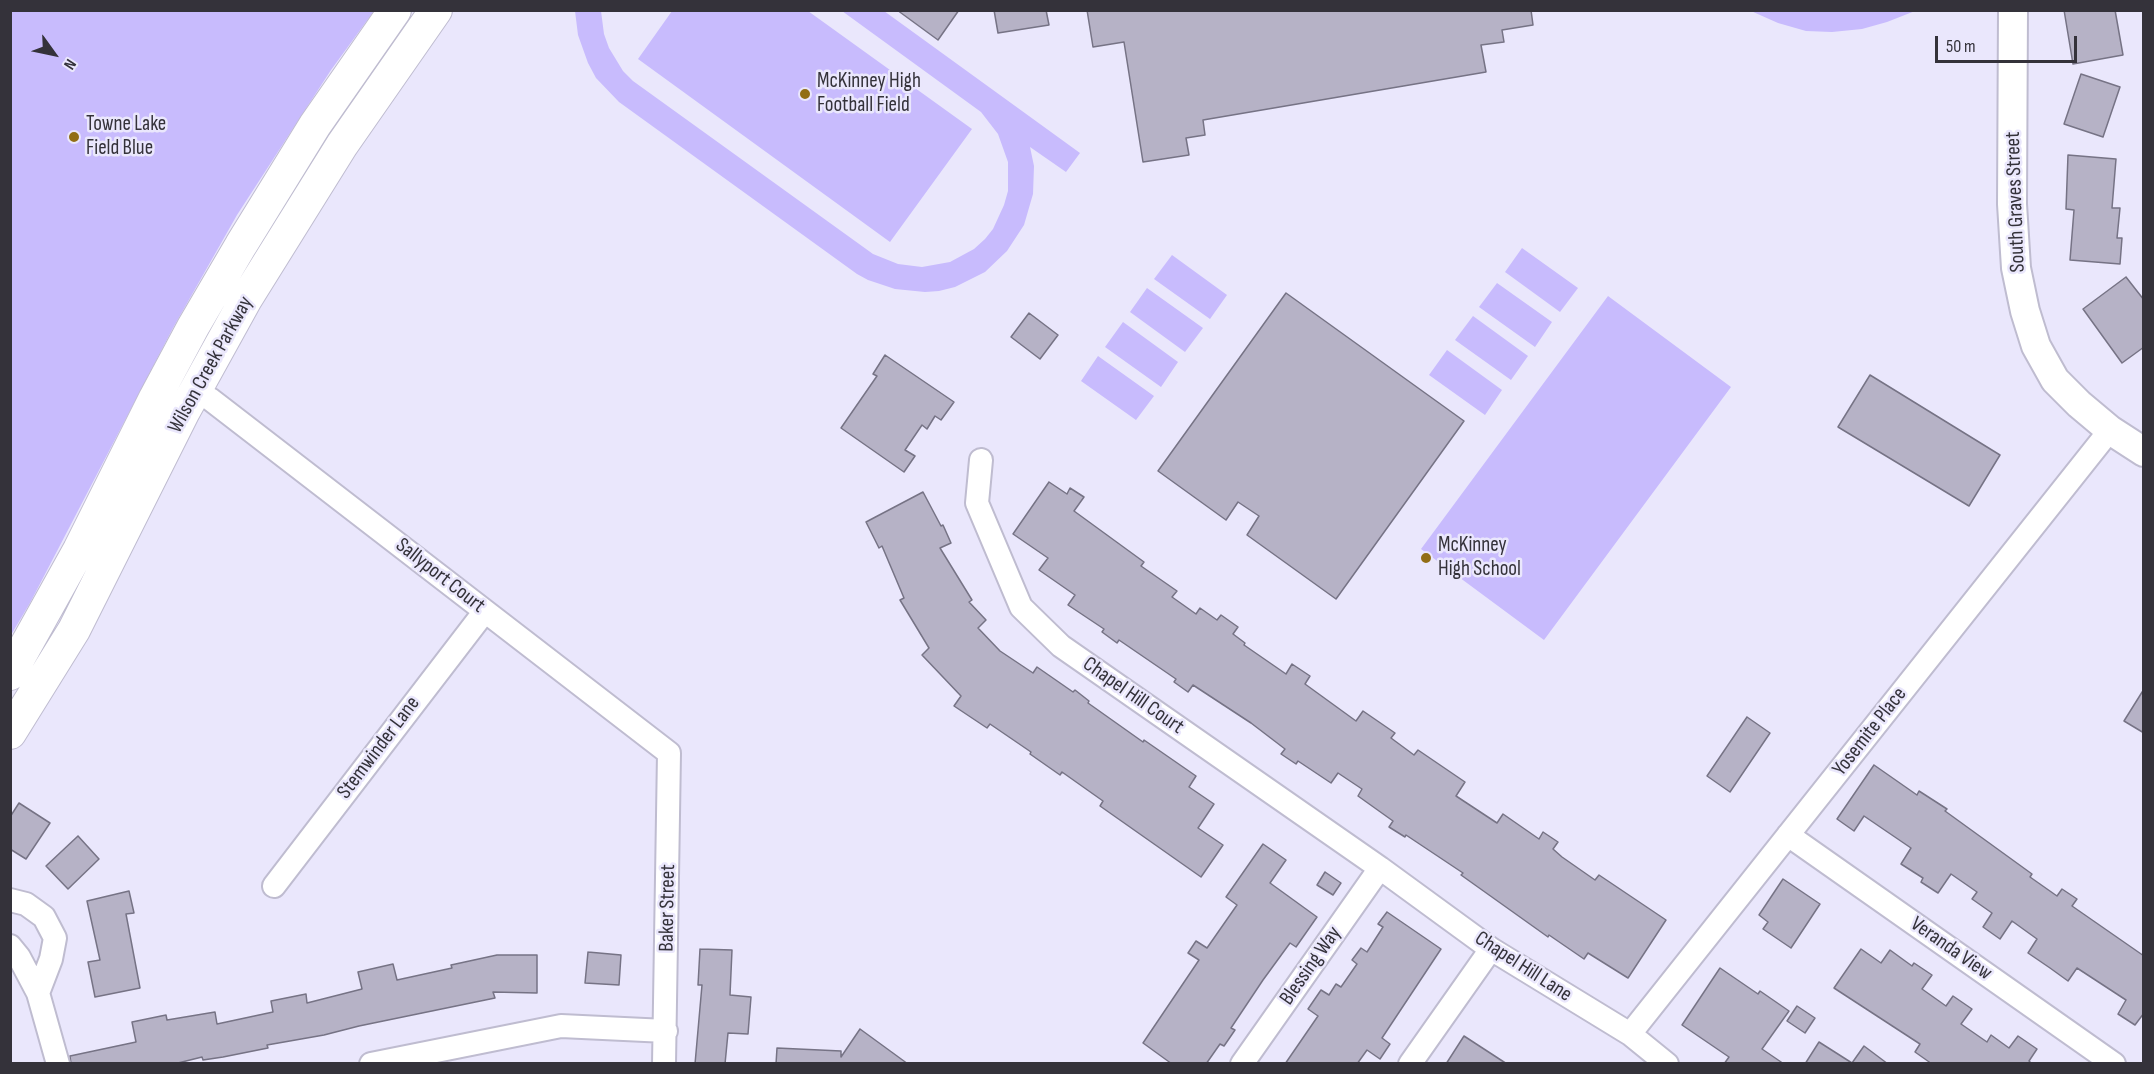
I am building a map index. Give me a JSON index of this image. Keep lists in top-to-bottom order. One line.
{"streets":{"main road":["Wilson Creek Parkway"],"street":["South Graves Street","Sallyport Court","Chapel Hill Court","Yosemite Place","Stemwinder Lane","Baker Street","Veranda View","Blessing Way","Chapel Hill Lane"]},"crossings":[["South Graves Street","Yosemite Place"],["Sallyport Court","Stemwinder Lane"],["Sallyport Court","Baker Street"],["Chapel Hill Court","Blessing Way"],["Chapel Hill Court","Chapel Hill Lane"],["Yosemite Place","Veranda View"],["Yosemite Place","Chapel Hill Lane"],["Blessing Way","Chapel Hill Lane"]],"places":["McKinney High Football Field","Towne Lake Field Blue","McKinney High School"],"scale_bar":"50 m","north":"bottom right"}
